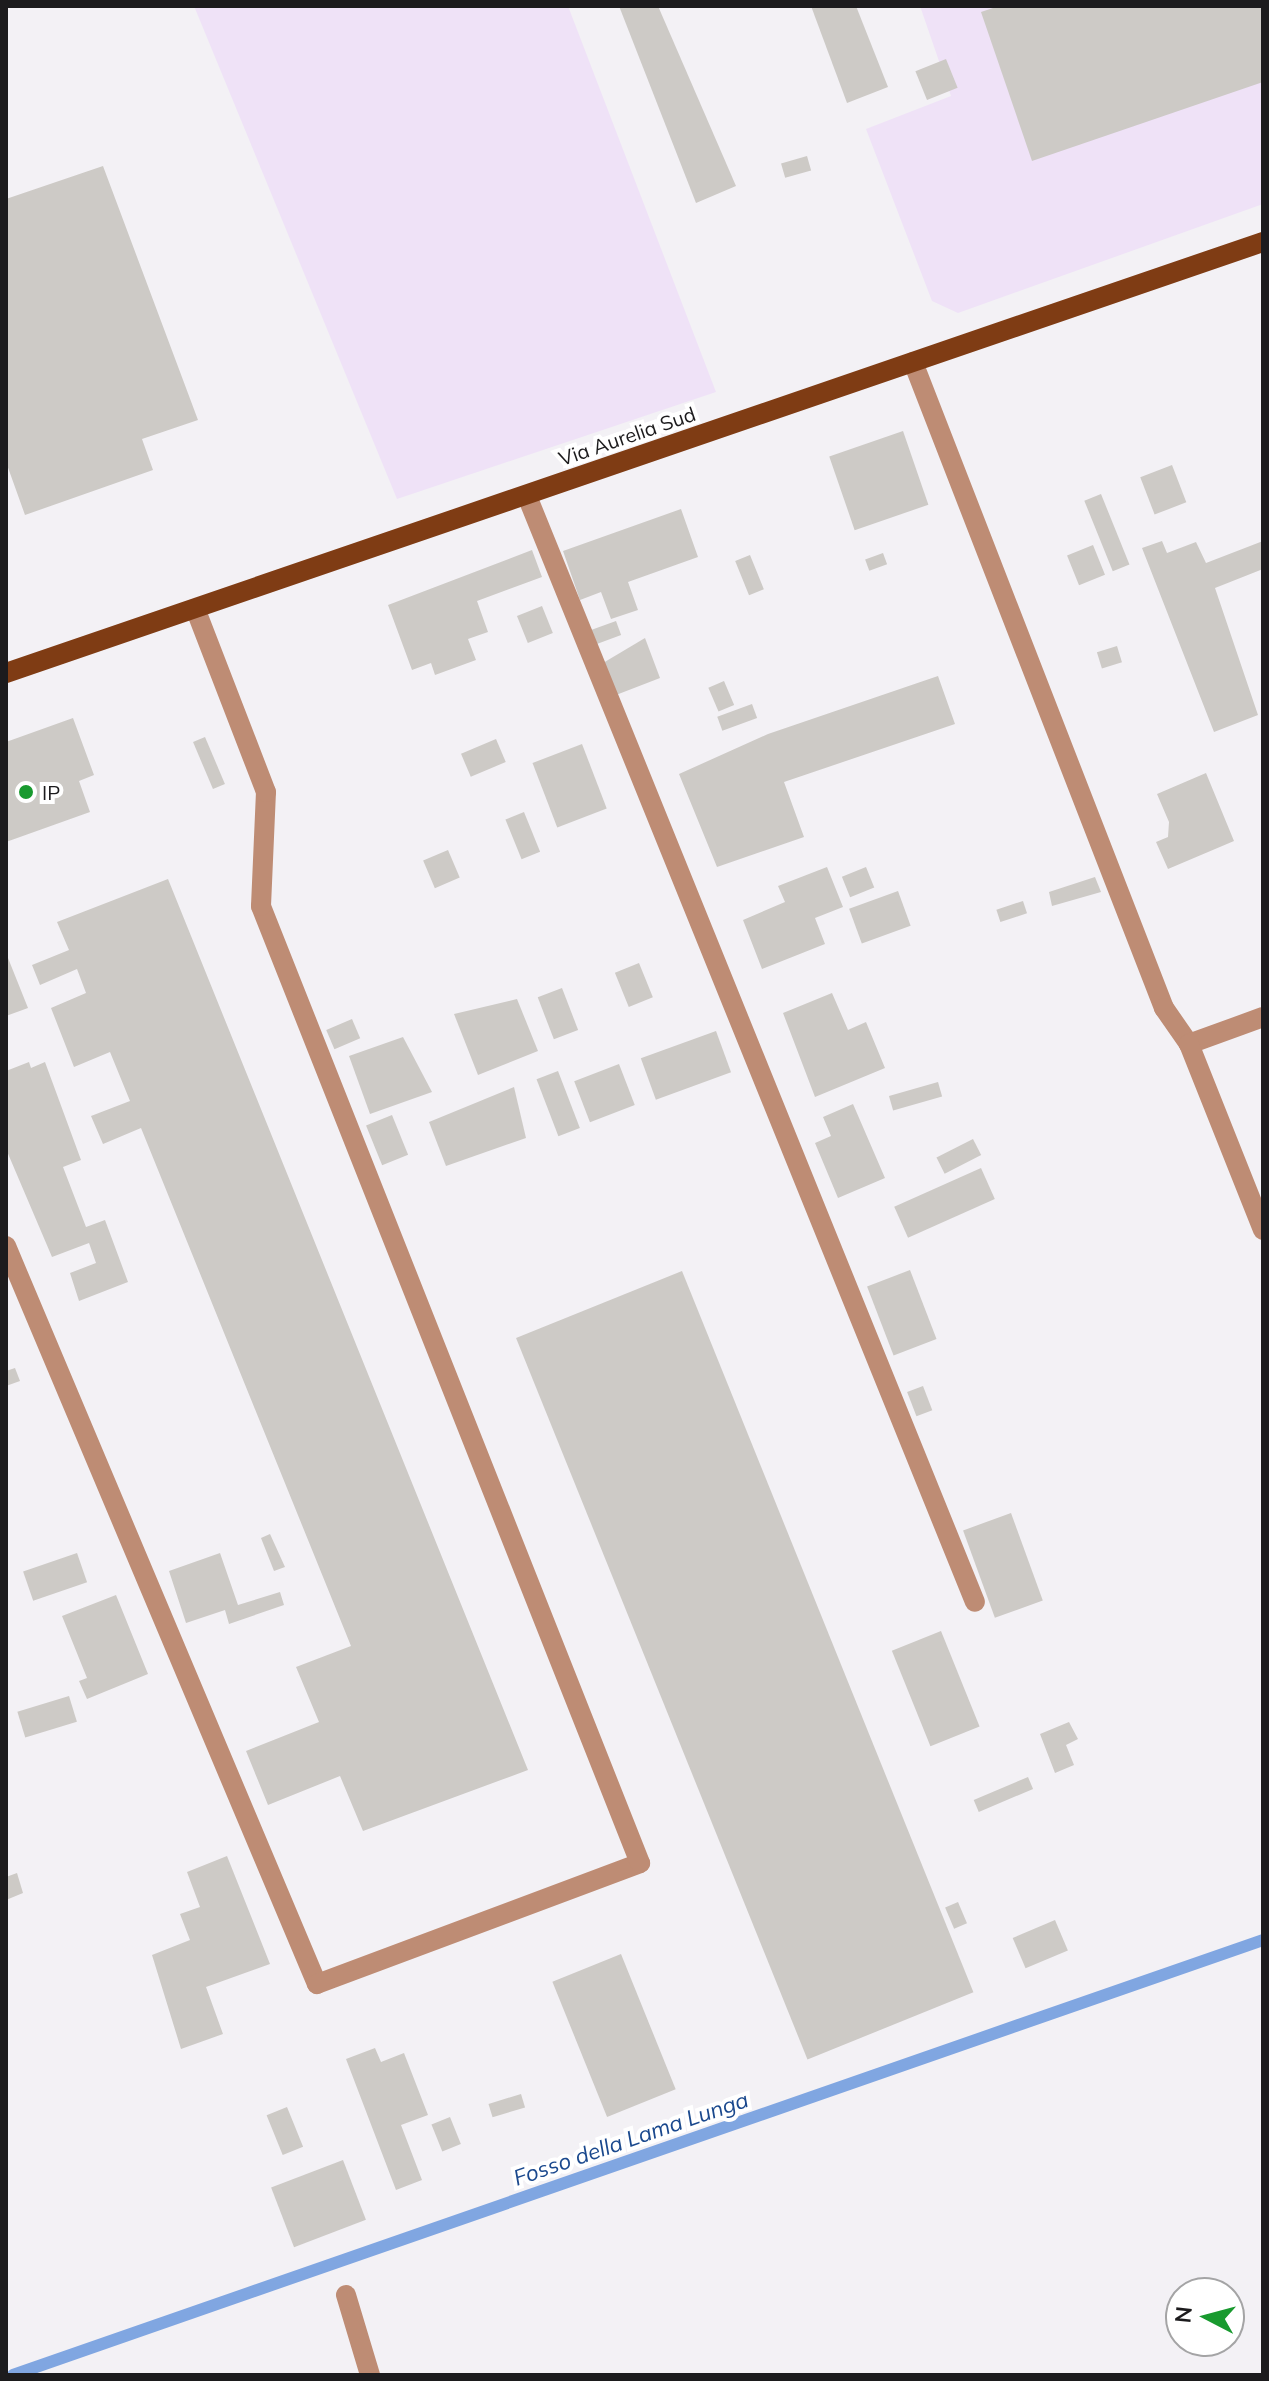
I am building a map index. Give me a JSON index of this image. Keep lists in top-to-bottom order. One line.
{"streets":{"main road":["Via Aurelia Sud"]},"water":["Fosso della Lama Lunga"],"places":["IP"],"north":"left"}
